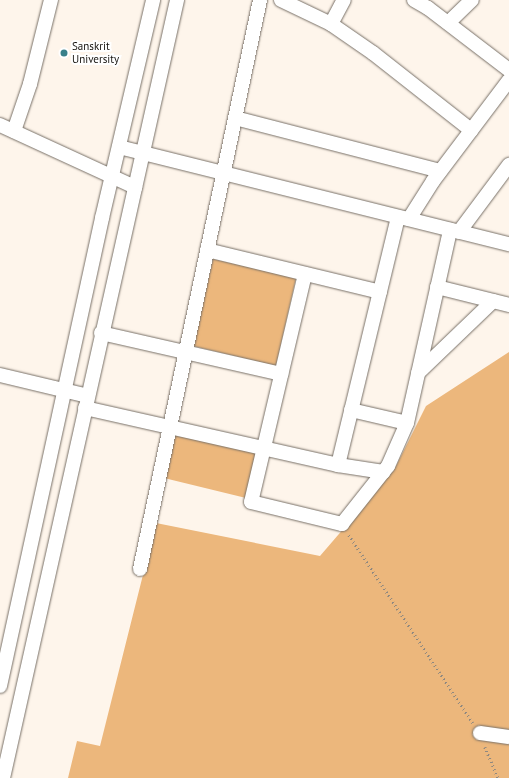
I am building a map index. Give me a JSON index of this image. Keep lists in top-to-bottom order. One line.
{"places":["Sanskrit University"]}
